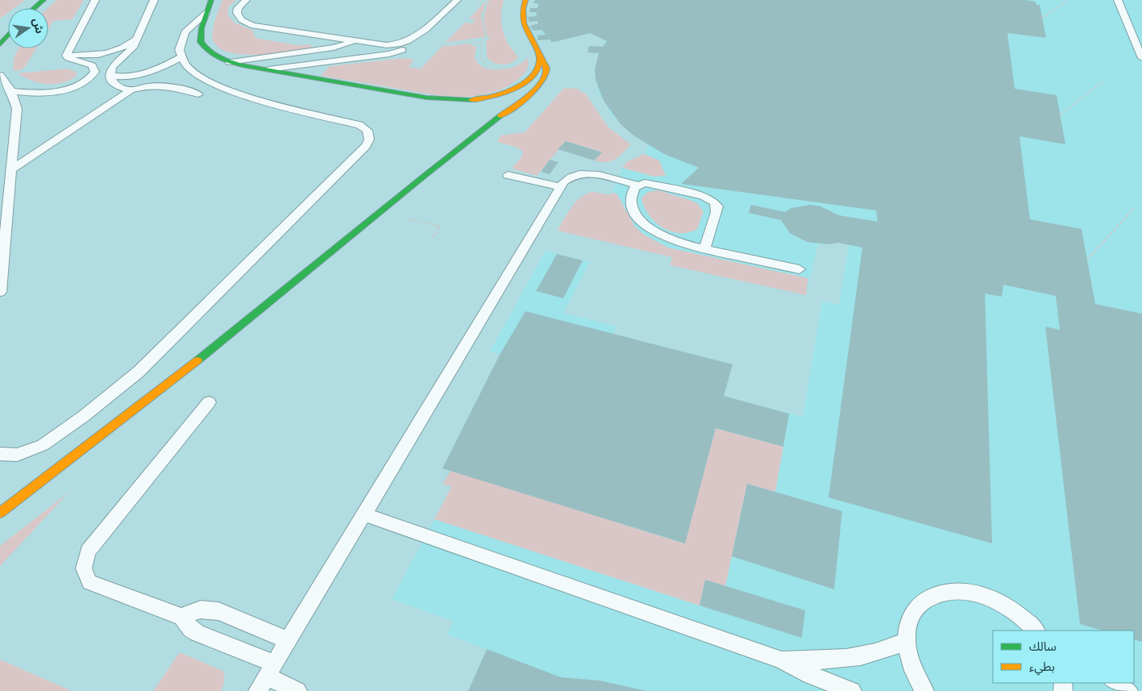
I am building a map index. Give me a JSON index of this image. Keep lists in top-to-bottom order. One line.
{"legend":["سالك","بطيء"],"north":"right"}
